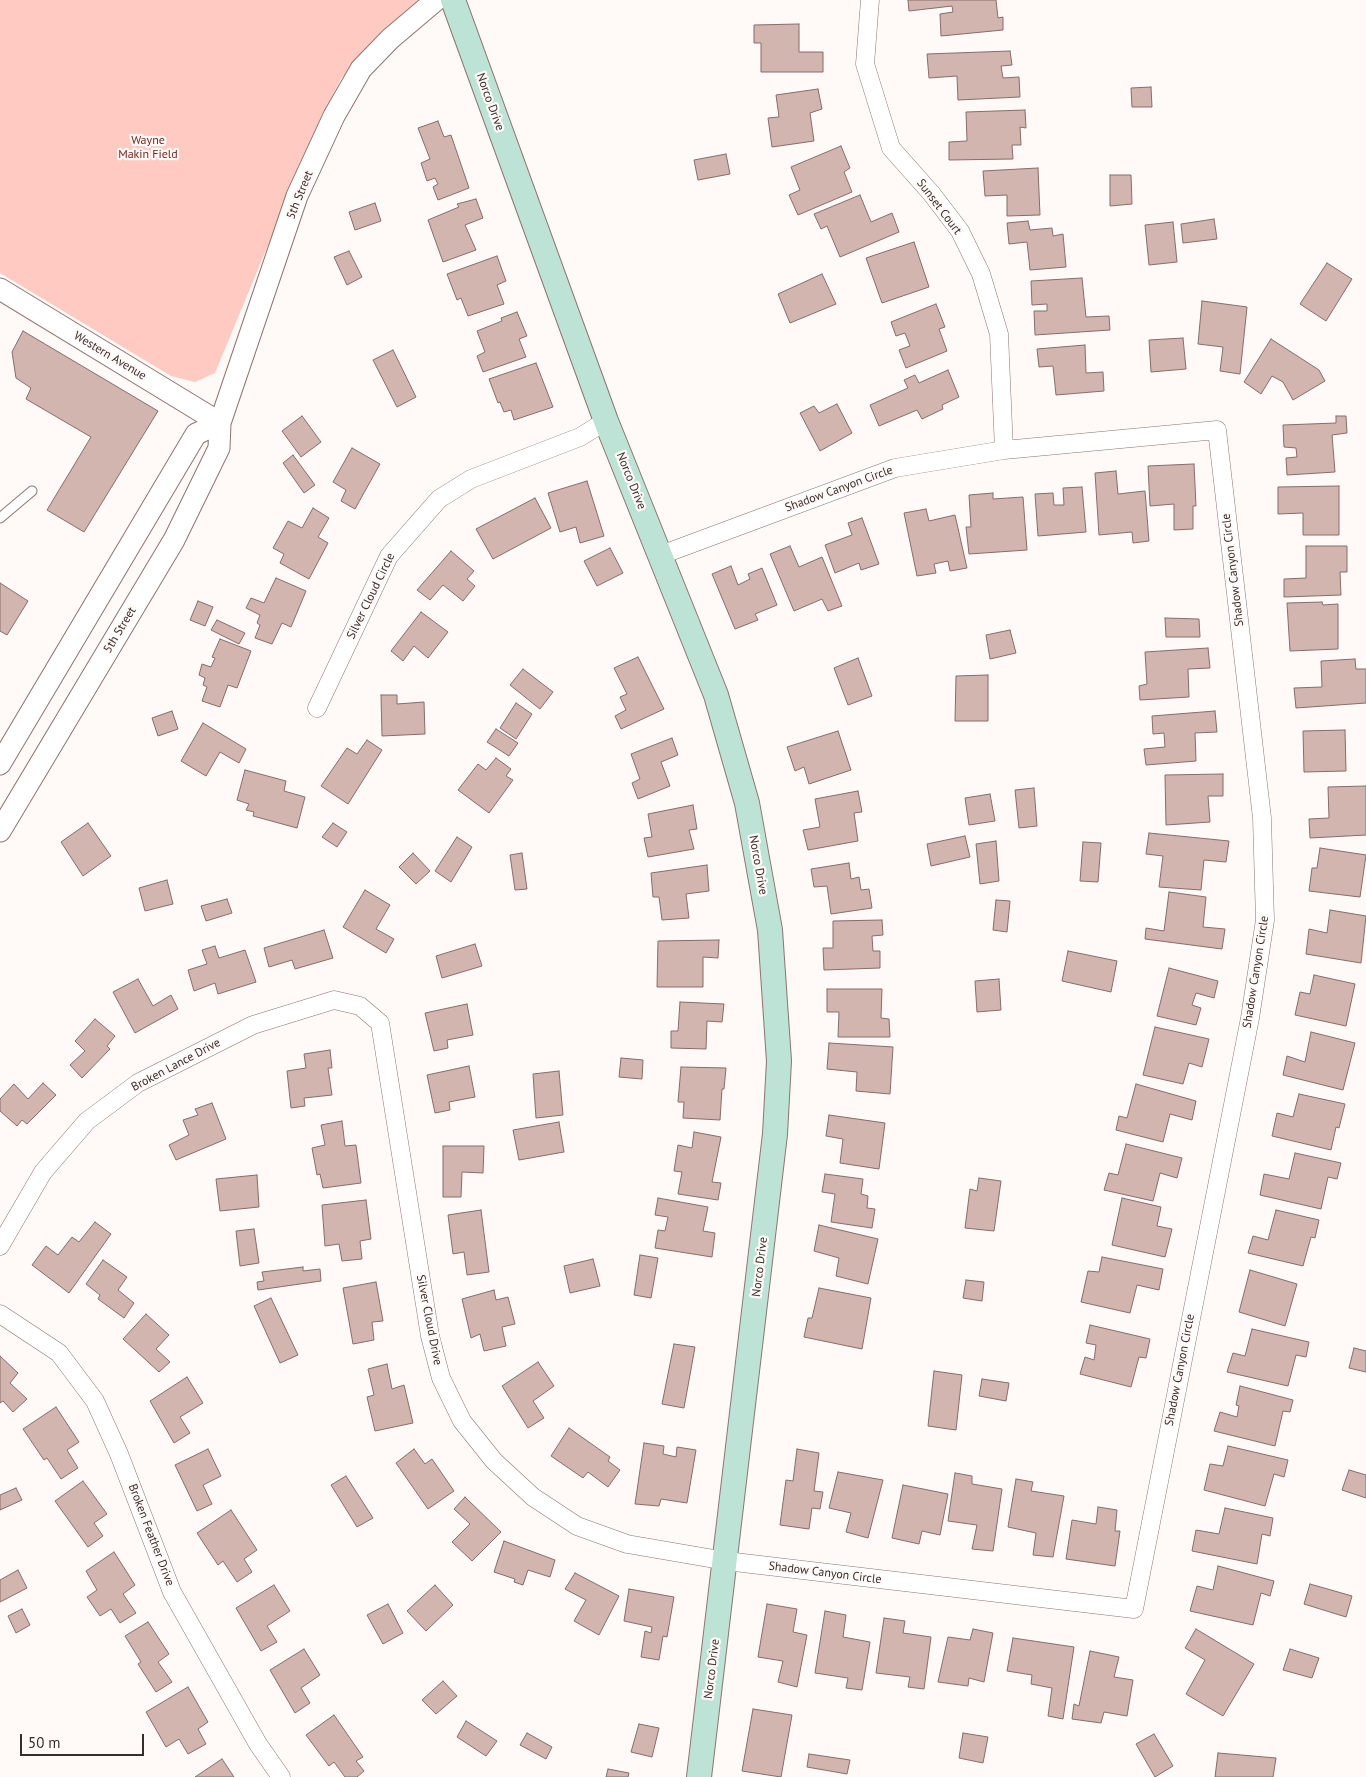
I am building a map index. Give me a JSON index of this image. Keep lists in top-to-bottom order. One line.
{"streets":{"main road":["Norco Drive"],"street":["5th Street","Sunset Court","Western Avenue","Shadow Canyon Circle","Silver Cloud Circle","Broken Lance Drive","Silver Cloud Drive","Broken Feather Drive"]},"crossings":[["Norco Drive","Shadow Canyon Circle"],["Norco Drive","Silver Cloud Circle"],["Norco Drive","Silver Cloud Drive"],["5th Street","Western Avenue"],["Sunset Court","Shadow Canyon Circle"],["Shadow Canyon Circle","Silver Cloud Drive"],["Broken Lance Drive","Silver Cloud Drive"]],"parks":["Wayne Makin Field"],"scale_bar":"50 m"}
